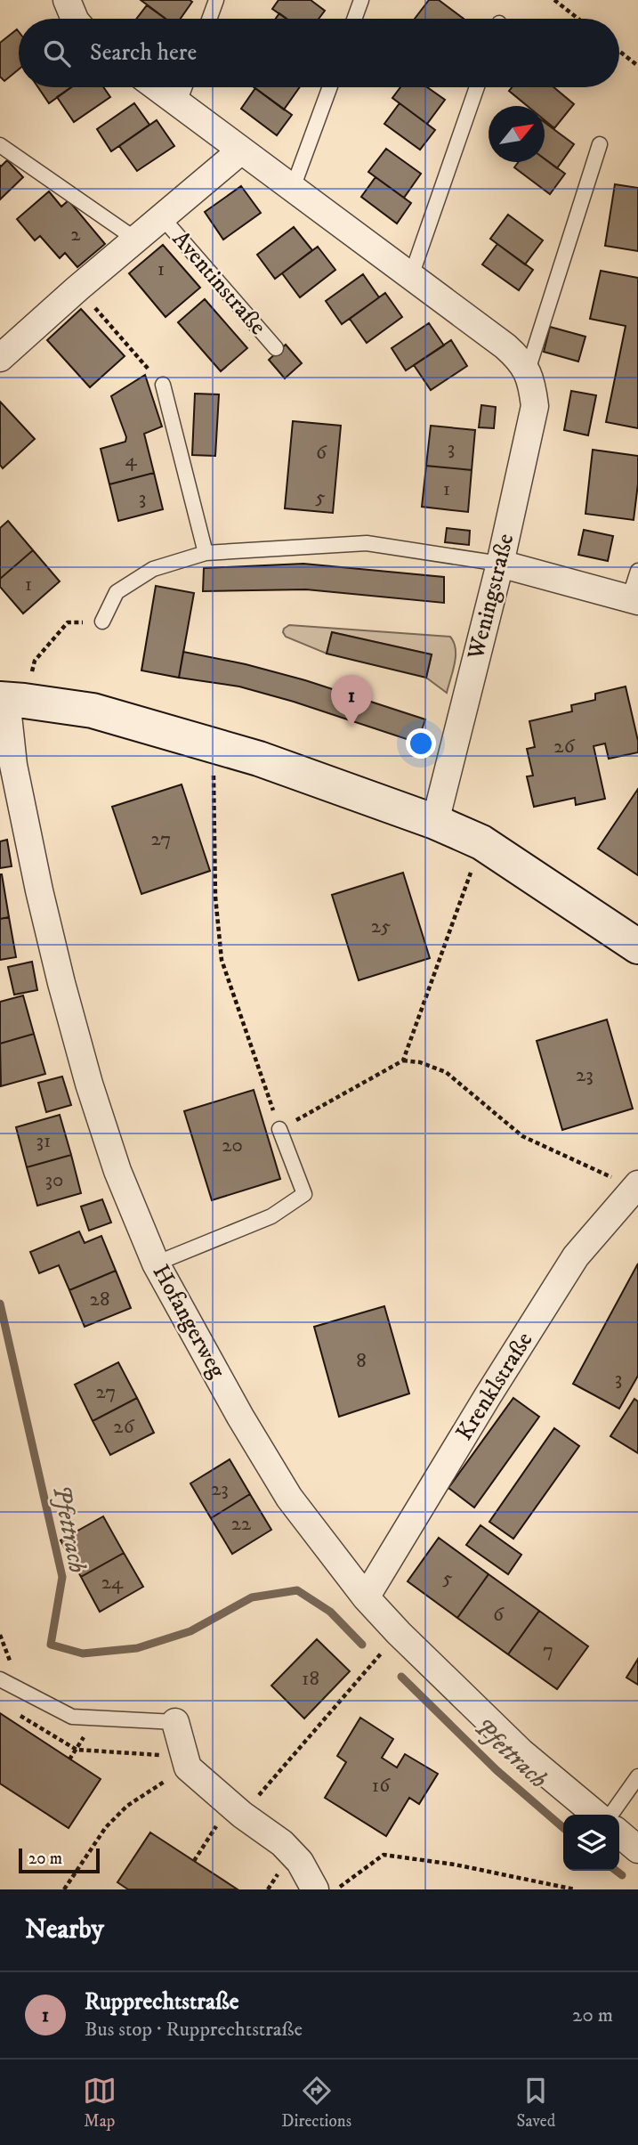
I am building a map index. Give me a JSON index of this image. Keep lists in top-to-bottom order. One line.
{"streets":{"street":["Aventinstraße","Weningstraße","Hofangerweg","Krenklstraße"]},"crossings":[["Hofangerweg","Krenklstraße"]],"water":["Pfettrach"],"house_numbers":["2","1","3","6","4","1","5","3","1","26","27","25","23","31","20","30","28","8","3","27","26","23","22","5","24","6","7","18","16"],"scale_bar":"20 m","north":"top right","page":{"search":"Search here","pins":"1","scale":"20 m","heading":"Nearby","list":[{"mark":"1","name":"Rupprechtstraße","note":"Bus stop · Rupprechtstraße","value":"20 m"}],"nav":["Map","Directions","Saved"]}}
